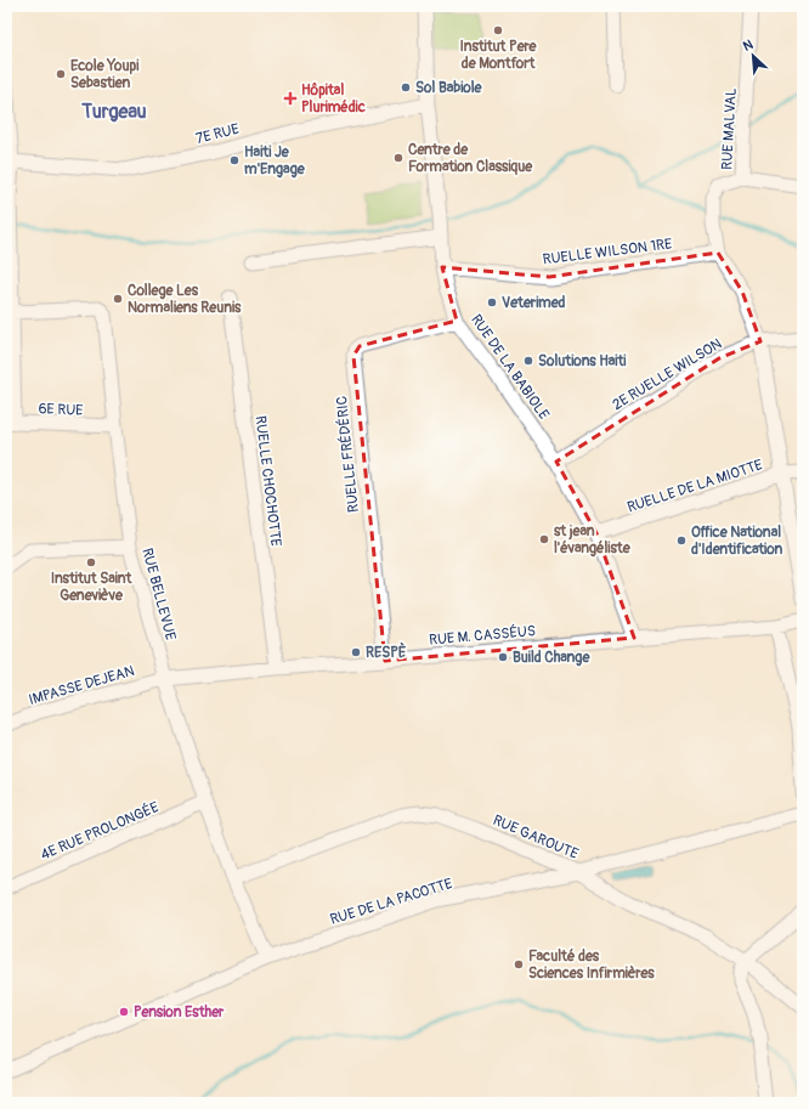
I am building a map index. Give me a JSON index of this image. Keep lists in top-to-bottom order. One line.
{"streets":{"street":["RUE MALVAL","7E RUE","RUELLE WILSON 1RE","RUE DE LA BABIOLE","2E RUELLE WILSON","6E RUE","RUELLE FRÉDÉRIC","RUELLE CHOCHOTTE","RUELLE DE LA MIOTTE","RUE BELLEVUE","RUE M. CASSÉUS","IMPASSE DEJEAN","4E RUE PROLONGÉE","RUE GAROUTE","RUE DE LA PACOTTE"]},"crossings":[["RUE MALVAL","RUELLE WILSON 1RE"],["RUE MALVAL","2E RUELLE WILSON"],["RUE MALVAL","RUELLE DE LA MIOTTE"],["7E RUE","RUE DE LA BABIOLE"],["RUELLE WILSON 1RE","RUE DE LA BABIOLE"],["RUE DE LA BABIOLE","2E RUELLE WILSON"],["RUE DE LA BABIOLE","RUELLE FRÉDÉRIC"],["RUE DE LA BABIOLE","RUELLE DE LA MIOTTE"],["RUE DE LA BABIOLE","RUE M. CASSÉUS"],["6E RUE","RUE BELLEVUE"],["RUELLE FRÉDÉRIC","RUE M. CASSÉUS"],["RUELLE CHOCHOTTE","RUE M. CASSÉUS"],["RUE BELLEVUE","RUE M. CASSÉUS"],["RUE BELLEVUE","IMPASSE DEJEAN"],["RUE BELLEVUE","4E RUE PROLONGÉE"],["RUE BELLEVUE","RUE GAROUTE"],["RUE BELLEVUE","RUE DE LA PACOTTE"],["RUE M. CASSÉUS","IMPASSE DEJEAN"],["RUE GAROUTE","RUE DE LA PACOTTE"]],"districts":["Turgeau"],"places":{"other":["Institut Pere de Montfort","Ecole Youpi Sebastien","Sol Babiole","Centre de Formation Classique","Haiti Je m'Engage","College Les Normaliens Reunis","Veterimed","Solutions Haiti","st jean l'évangéliste","Office National d'Identification","Institut Saint Geneviève","RESPÈ","Build Change","Faculté des Sciences Infirmières","Pension Esther"],"health":["Hôpital Plurimédic"]},"north":"top left"}
